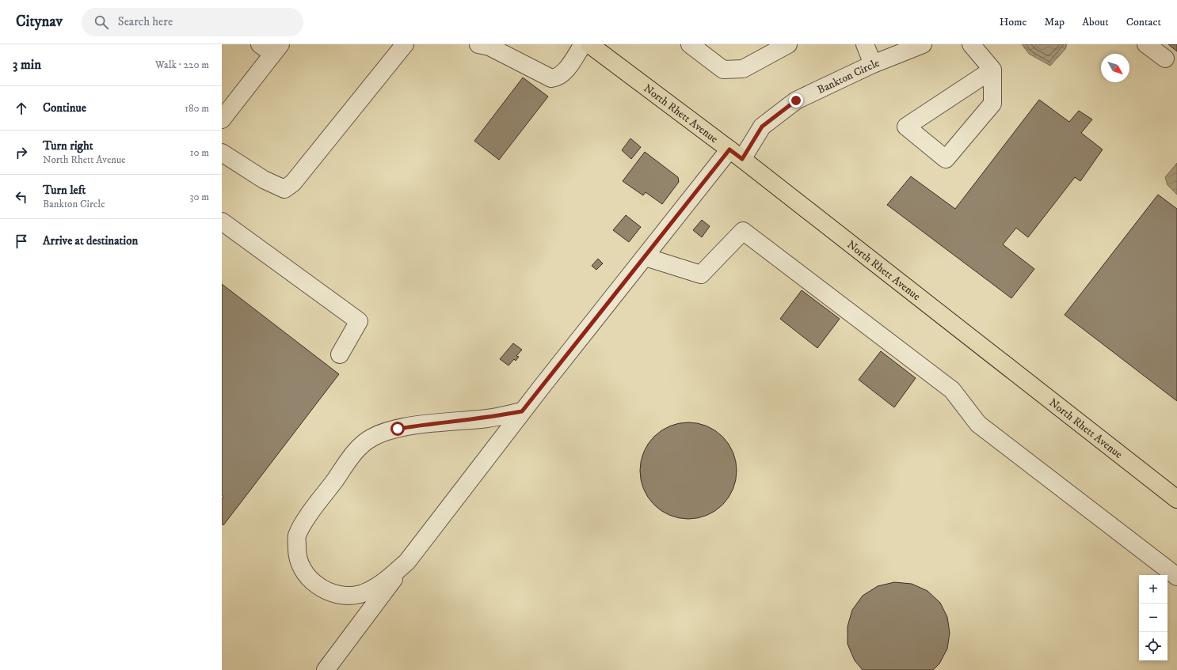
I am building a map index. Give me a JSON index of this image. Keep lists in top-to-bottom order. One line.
{"streets":{"main road":["North Rhett Avenue"],"street":["Bankton Circle"]},"crossings":[["Bankton Circle","North Rhett Avenue"]],"north":"bottom right","page":{"header":"Citynav","search":"Search here","nav":["Home","Map","About","Contact"],"heading":["3 min","Walk · 220 m"],"list":[["Continue","180 m"],["Turn right","North Rhett Avenue","10 m"],["Turn left","Bankton Circle","30 m"],"Arrive at destination"],"map_buttons":["+","−"]}}
